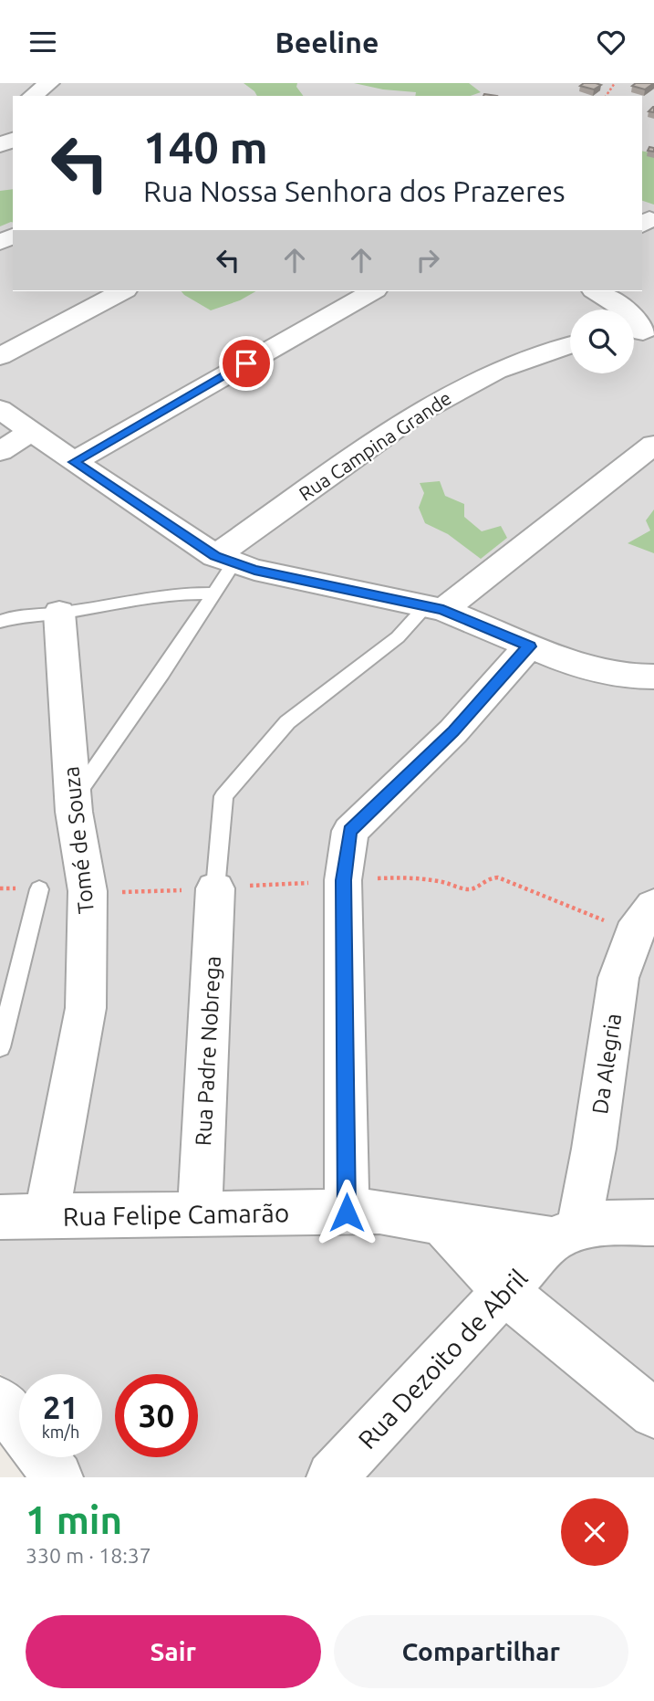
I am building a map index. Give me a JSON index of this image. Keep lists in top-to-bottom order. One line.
{"streets":{"street":["Rua Campina Grande","Tomé de Souza","Rua Padre Nobrega","Da Alegria","Rua Felipe Camarão","Rua Dezoito de Abril"]},"crossings":[["Tomé de Souza","Rua Felipe Camarão"],["Rua Padre Nobrega","Rua Felipe Camarão"],["Da Alegria","Rua Felipe Camarão"],["Da Alegria","Rua Dezoito de Abril"],["Rua Felipe Camarão","Rua Dezoito de Abril"]],"page":{"header":"Beeline","turn":["140 m","Rua Nossa Senhora dos Prazeres"],"speed":"21 km/h","limit":"30","heading":["1 min","330 m · 18:37"],"buttons":["Sair","Compartilhar"]}}
